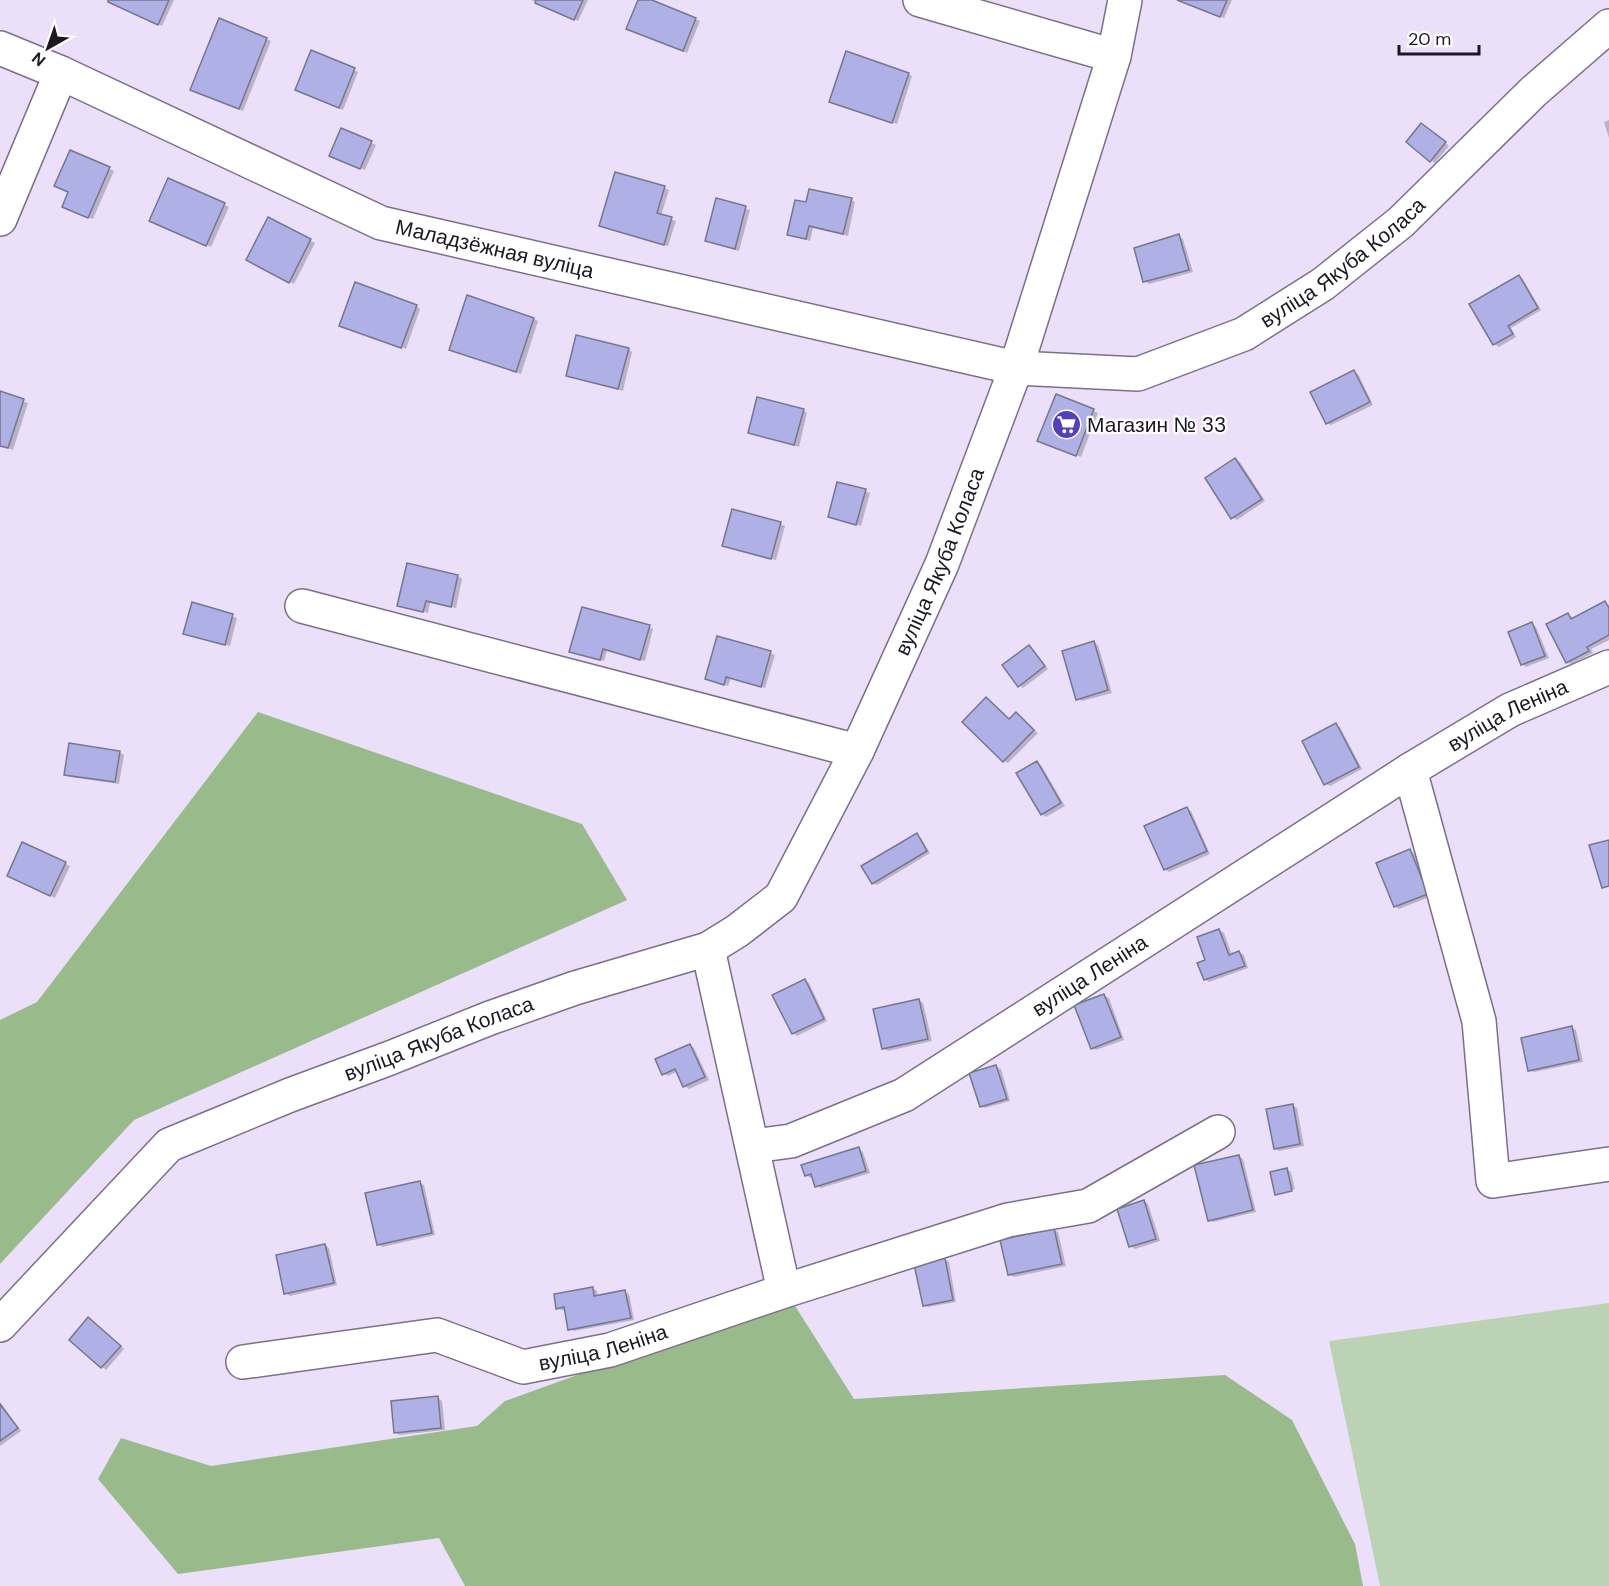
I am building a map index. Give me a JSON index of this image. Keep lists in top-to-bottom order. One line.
{"streets":{"street":["Маладзёжная вуліца","вуліца Якуба Коласа","вуліца Леніна"]},"crossings":[["Маладзёжная вуліца","вуліца Якуба Коласа"]],"places":{"supermarket":["Магазин № 33"]},"scale_bar":"20 m","north":"bottom left"}
